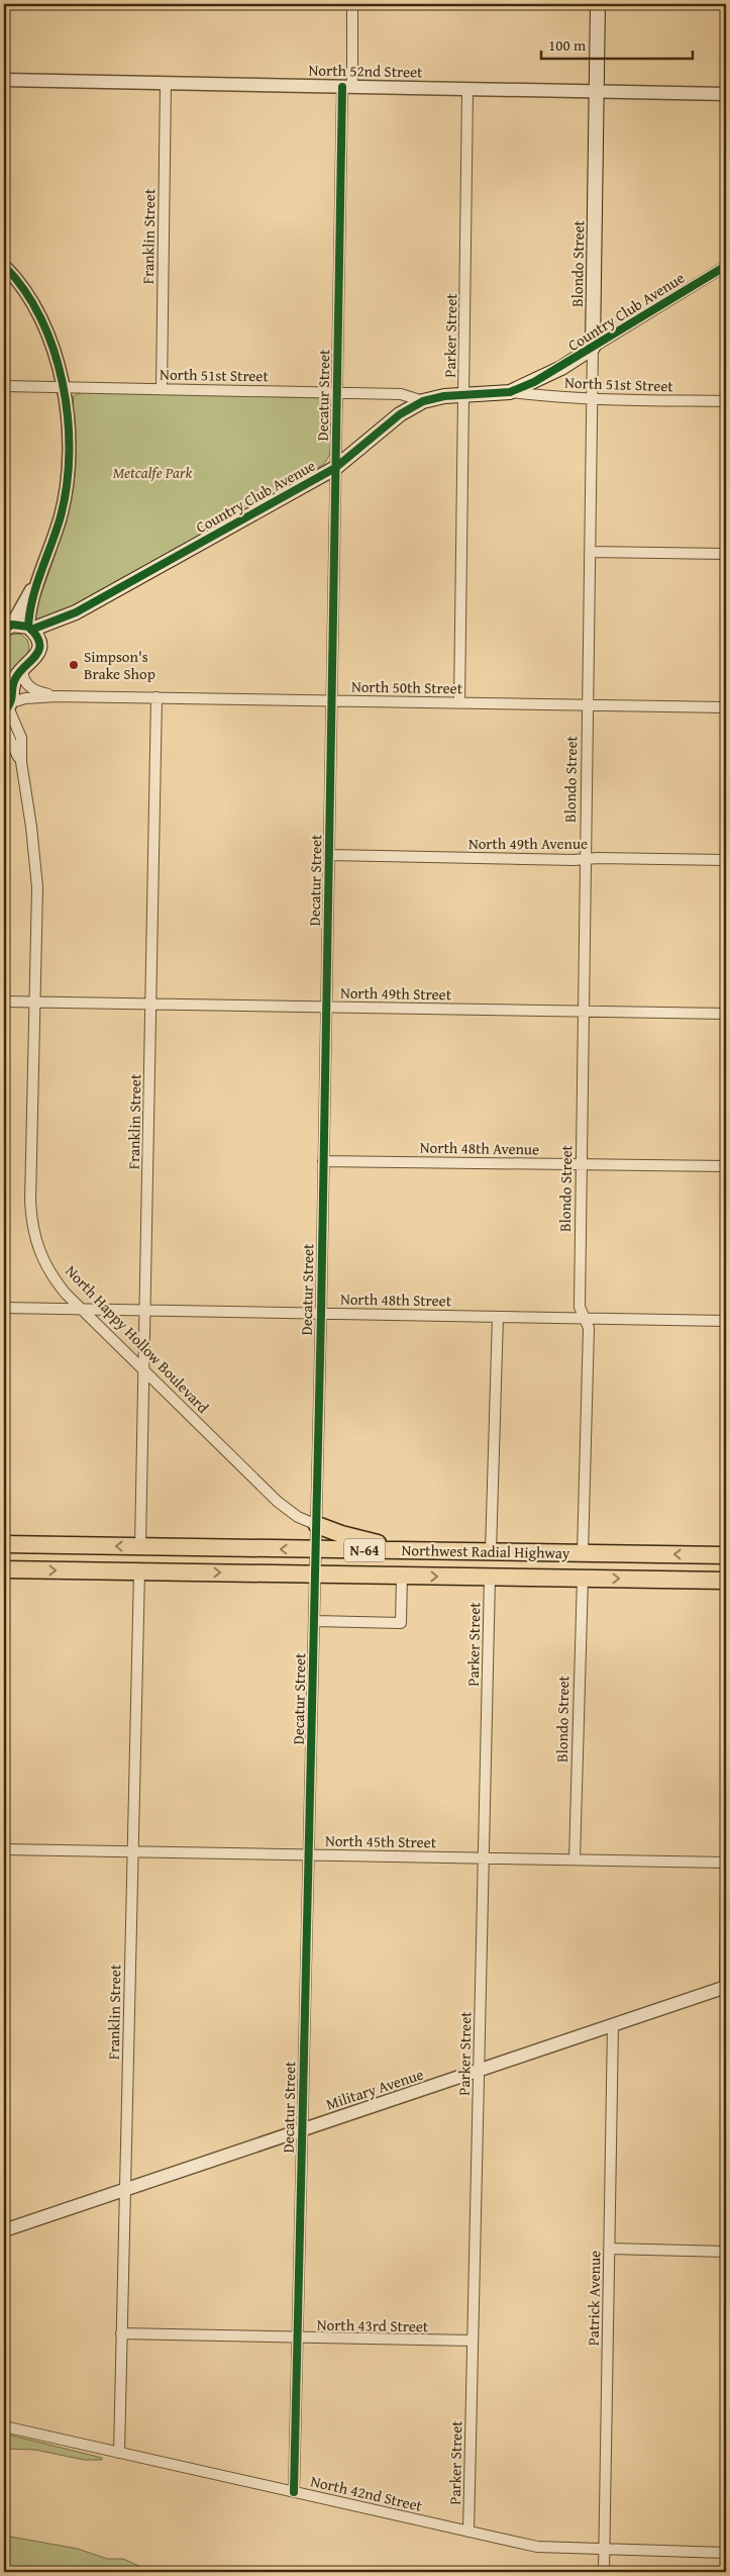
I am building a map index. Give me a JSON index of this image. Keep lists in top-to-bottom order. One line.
{"streets":{"main road":["Blondo Street","Country Club Avenue","N-64","Northwest Radial Highway"],"street":["North 52nd Street","Franklin Street","Parker Street","North 51st Street","Decatur Street","North 50th Street","North 49th Avenue","North 49th Street","North 48th Avenue","North 48th Street","North Happy Hollow Boulevard","North 45th Street","Military Avenue","Patrick Avenue","North 43rd Street","North 42nd Street"]},"crossings":[["North 52nd Street","Franklin Street"],["North 52nd Street","Blondo Street"],["North 52nd Street","Parker Street"],["North 52nd Street","Decatur Street"],["Franklin Street","North 51st Street"],["Franklin Street","North 50th Street"],["Franklin Street","North 49th Street"],["Franklin Street","North 48th Street"],["Franklin Street","North Happy Hollow Boulevard"],["Franklin Street","Northwest Radial Highway"],["Franklin Street","North 45th Street"],["Franklin Street","Military Avenue"],["Franklin Street","North 43rd Street"],["Franklin Street","North 42nd Street"],["Blondo Street","Country Club Avenue"],["Blondo Street","North 51st Street"],["Blondo Street","North 50th Street"],["Blondo Street","North 49th Avenue"],["Blondo Street","North 49th Street"],["Blondo Street","North 48th Avenue"],["Blondo Street","North 48th Street"],["Blondo Street","Northwest Radial Highway"],["Blondo Street","North 45th Street"],["Country Club Avenue","Parker Street"],["Country Club Avenue","North 51st Street"],["Country Club Avenue","Decatur Street"],["Country Club Avenue","North 50th Street"],["Country Club Avenue","North Happy Hollow Boulevard"],["Parker Street","North 50th Street"],["Parker Street","Northwest Radial Highway"],["Parker Street","North 45th Street"],["Parker Street","Military Avenue"],["Parker Street","North 43rd Street"],["Parker Street","North 42nd Street"],["North 51st Street","Decatur Street"],["Decatur Street","North 50th Street"],["Decatur Street","North 49th Avenue"],["Decatur Street","North 49th Street"],["Decatur Street","North 48th Avenue"],["Decatur Street","North 48th Street"],["Decatur Street","North Happy Hollow Boulevard"],["Decatur Street","Northwest Radial Highway"],["Decatur Street","North 45th Street"],["Decatur Street","Military Avenue"],["Decatur Street","North 43rd Street"],["Decatur Street","North 42nd Street"],["North 50th Street","North Happy Hollow Boulevard"],["North 49th Street","North Happy Hollow Boulevard"],["North 48th Street","North Happy Hollow Boulevard"],["Military Avenue","Patrick Avenue"],["Patrick Avenue","North 42nd Street"]],"parks":["Metcalfe Park"],"places":["Simpson's Brake Shop"],"scale_bar":"100 m"}
